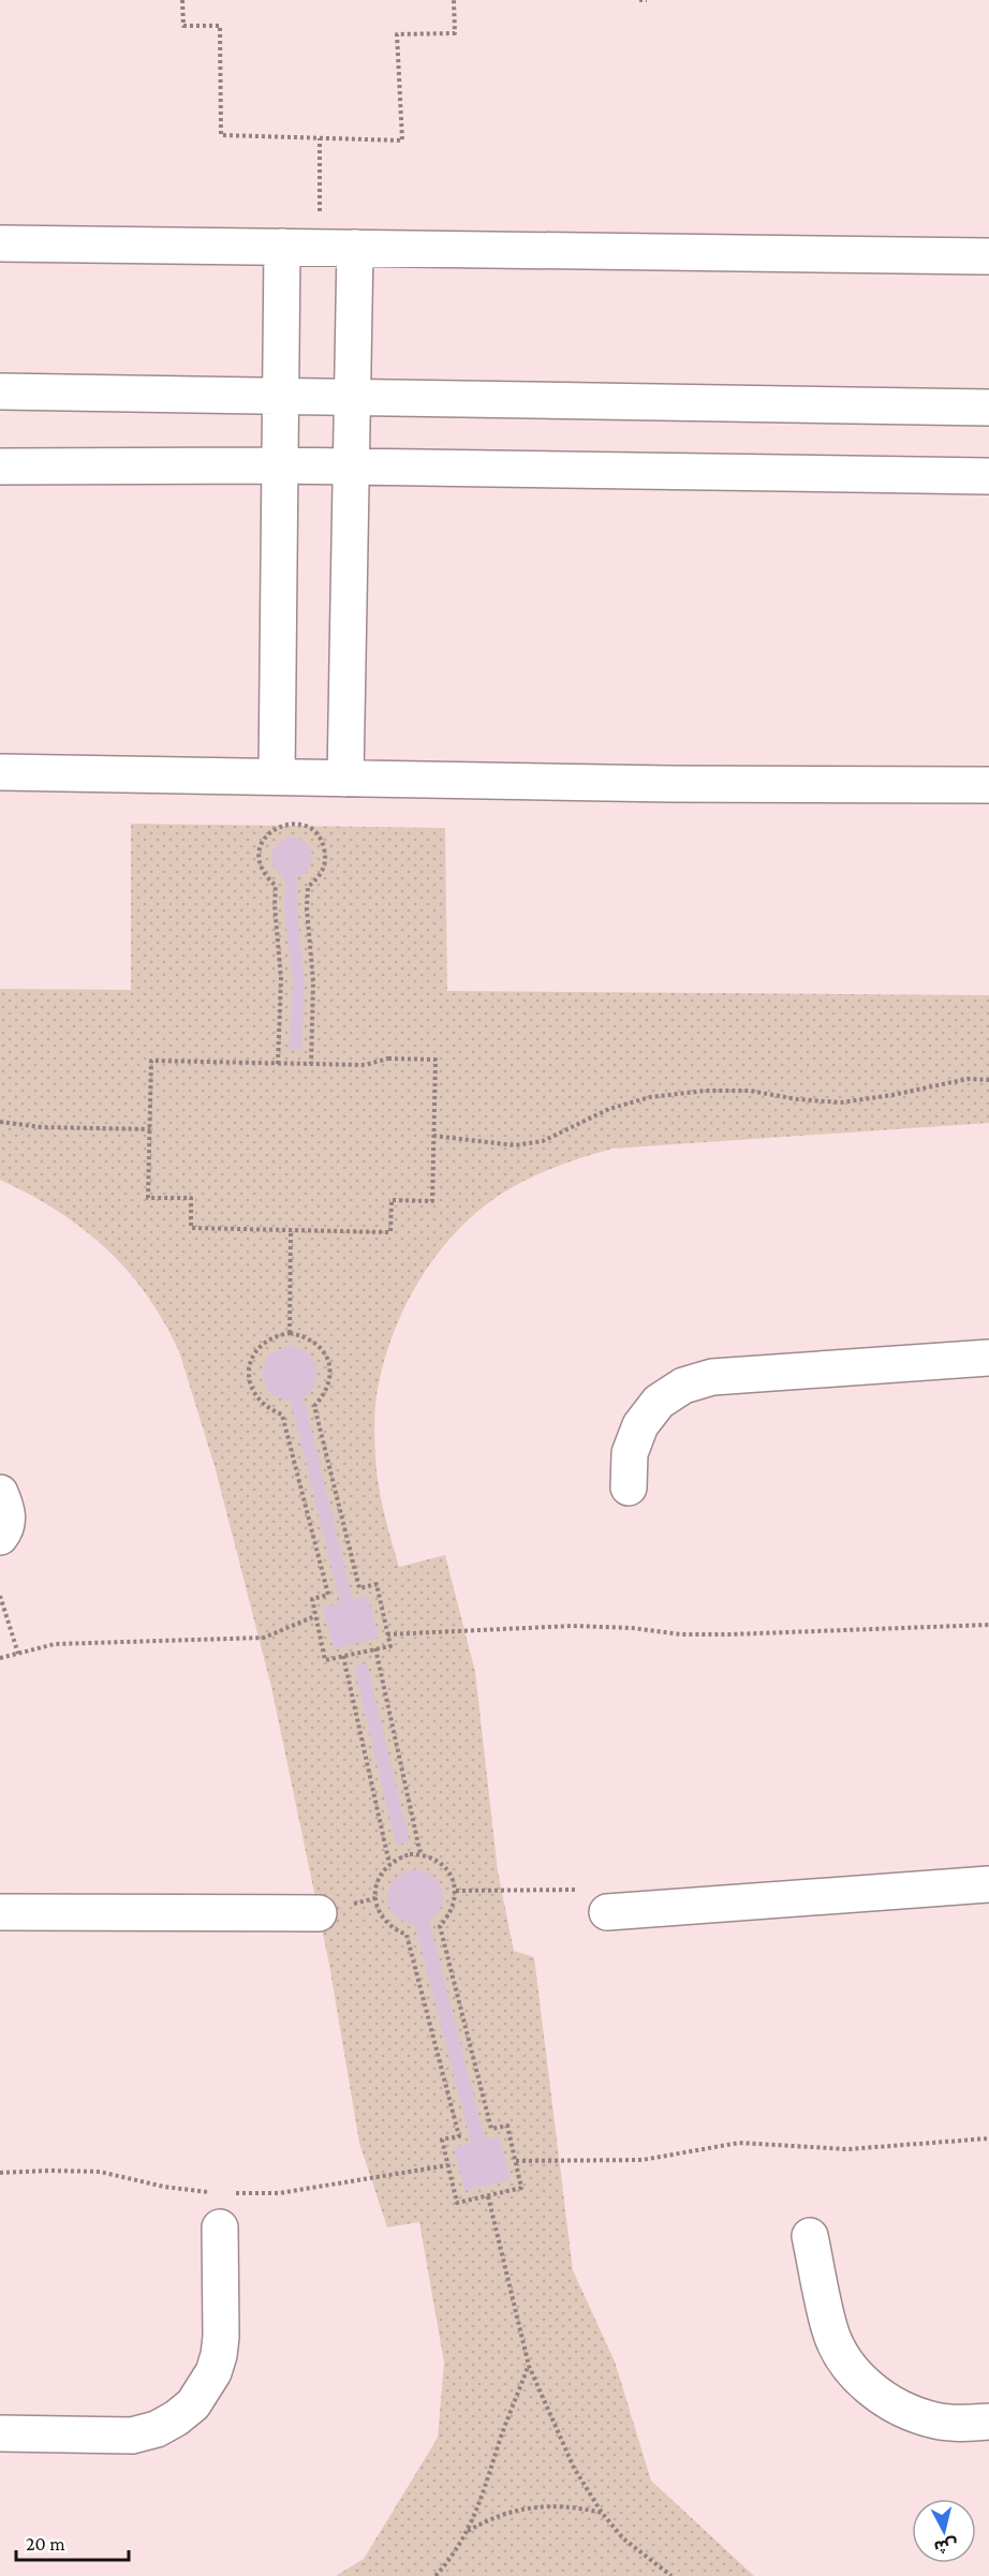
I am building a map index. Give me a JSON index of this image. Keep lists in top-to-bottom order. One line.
{"scale_bar":"20 m","north":"bottom"}
